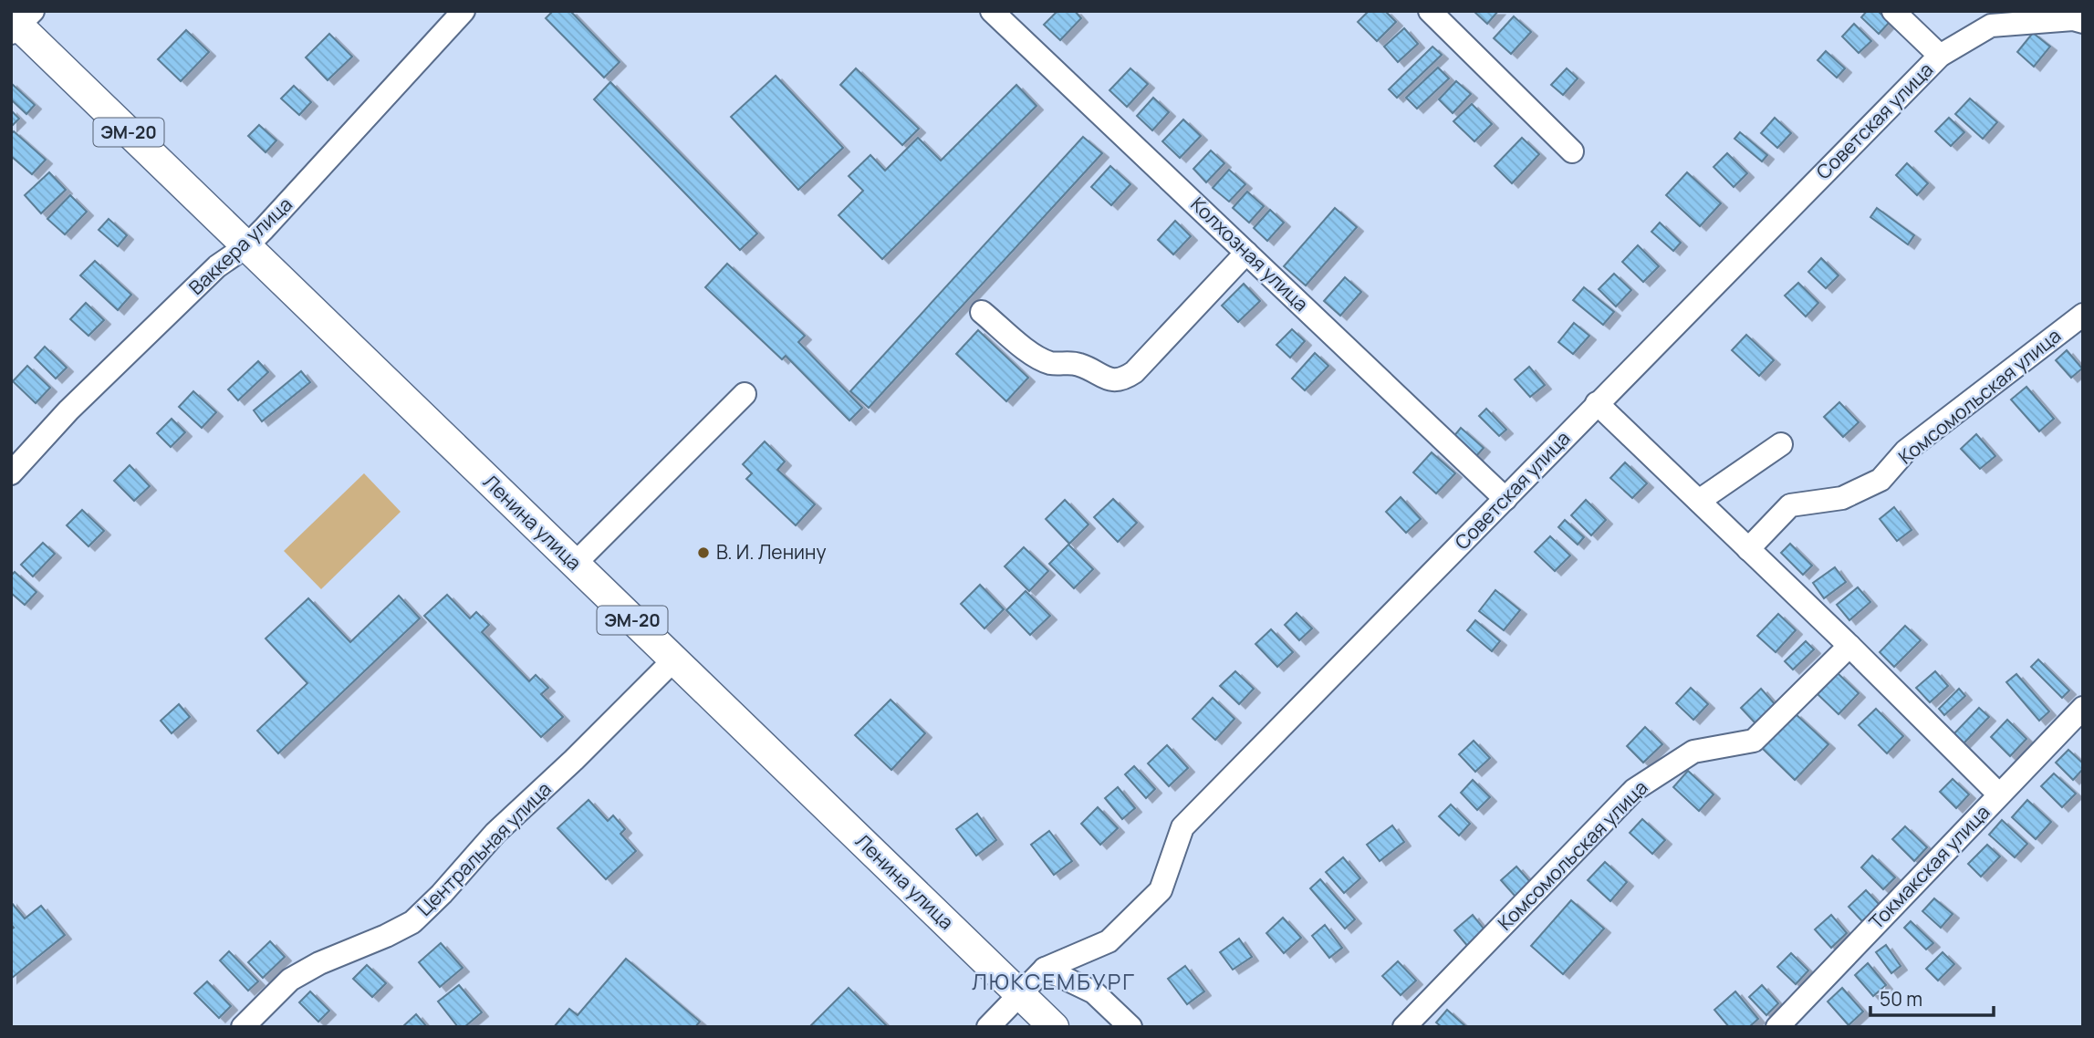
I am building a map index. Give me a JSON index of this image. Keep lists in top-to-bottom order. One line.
{"streets":{"main road":["ЭМ-20","Ленина улица"],"street":["Советская улица","Ваккера улица","Колхозная улица","Комсомольская улица","Центральная улица","Токмакская улица"]},"crossings":[["Советская улица","Колхозная улица"],["Советская улица","Ленина улица"],["Ваккера улица","Ленина улица"],["Ленина улица","Центральная улица"]],"districts":["ЛЮКСЕМБУРГ"],"places":["В. И. Ленину"],"scale_bar":"50 m"}
